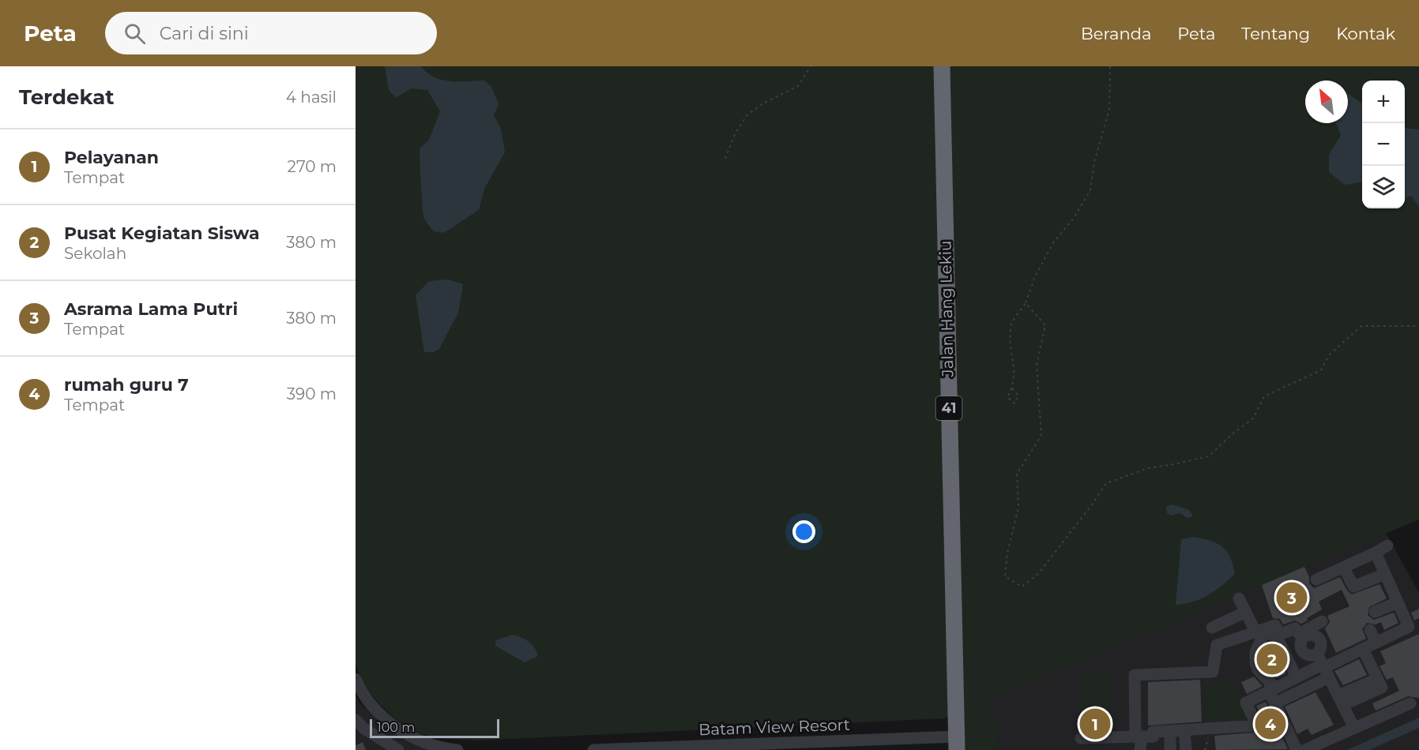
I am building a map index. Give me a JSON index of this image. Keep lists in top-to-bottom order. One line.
{"streets":{"highway":["Jalan Hang Lekiu","41"],"street":["Batam View Resort"]},"crossings":[["Jalan Hang Lekiu","Batam View Resort"]],"scale_bar":"100 m","north":"top left","page":{"header":"Peta","search":"Cari di sini","nav":["Beranda","Peta","Tentang","Kontak"],"heading":["Terdekat","4 hasil"],"map_buttons":["+","−"],"list":[{"mark":"1","name":"Pelayanan","note":"Tempat","value":"270 m"},{"mark":"2","name":"Pusat Kegiatan Siswa","note":"Sekolah","value":"380 m"},{"mark":"3","name":"Asrama Lama Putri","note":"Tempat","value":"380 m"},{"mark":"4","name":"rumah guru 7","note":"Tempat","value":"390 m"}],"pins":["3","2","1","4"],"scale":"100 m"}}
